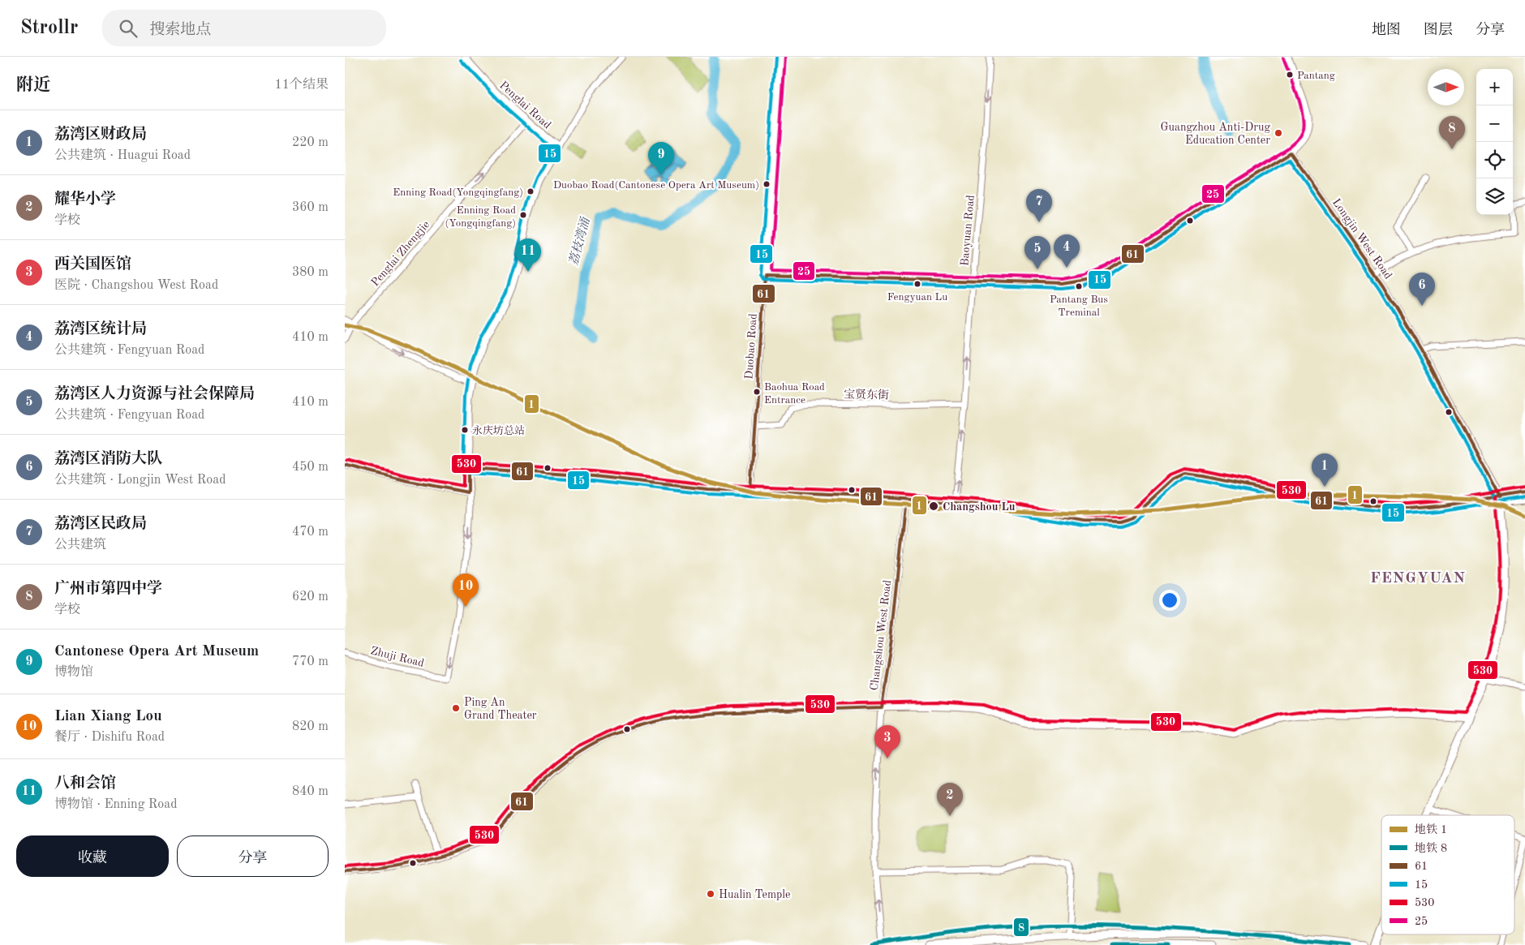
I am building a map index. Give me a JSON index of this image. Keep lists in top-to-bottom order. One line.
{"streets":{"street":["Penglai Road","Baoyuan Road","Longjin West Road","Penglai Zhengjie","Duobao Road","宝贤东街","Changshou West Road","Zhuji Road"]},"crossings":[["Penglai Road","Penglai Zhengjie"],["Baoyuan Road","宝贤东街"],["Duobao Road","宝贤东街"]],"one_way":["Penglai Zhengjie","Changshou West Road"],"districts":["FENGYUAN"],"water":["荔枝湾涌"],"places":["Pantang","Guangzhou Anti-Drug Education Center","Duobao Road(Cantonese Opera Art Museum)","Enning Road(Yongqingfang)","Enning Road (Yongqingfang)","Fengyuan Lu","Pantang Bus Treminal","Baohua Road Entrance","永庆坊总站","Changshou Lu","Ping An Grand Theater","Hualin Temple"],"lines":["transit line 15","transit line 25","transit line 61","metro line 1","transit line 530","metro line 8"],"legend":["地铁 1","地铁 8","61","15","530","25"],"north":"right","page":{"header":"Strollr","search":"搜索地点","nav":["地图","图层","分享"],"heading":["附近","11个结果"],"map_buttons":["+","−"],"list":[{"mark":"1","name":"荔湾区财政局","note":"公共建筑 · Huagui Road","value":"220 m"},{"mark":"2","name":"耀华小学","note":"学校","value":"360 m"},{"mark":"3","name":"西关国医馆","note":"医院 · Changshou West Road","value":"380 m"},{"mark":"4","name":"荔湾区统计局","note":"公共建筑 · Fengyuan Road","value":"410 m"},{"mark":"5","name":"荔湾区人力资源与社会保障局","note":"公共建筑 · Fengyuan Road","value":"410 m"},{"mark":"6","name":"荔湾区消防大队","note":"公共建筑 · Longjin West Road","value":"450 m"},{"mark":"7","name":"荔湾区民政局","note":"公共建筑","value":"470 m"},{"mark":"8","name":"广州市第四中学","note":"学校","value":"620 m"},{"mark":"9","name":"Cantonese Opera Art Museum","note":"博物馆","value":"770 m"},{"mark":"10","name":"Lian Xiang Lou","note":"餐厅 · Dishifu Road","value":"820 m"},{"mark":"11","name":"八和会馆","note":"博物馆 · Enning Road","value":"840 m"}],"pins":["8","9","7","4","5","11","6","1","10","3","2"],"buttons":["收藏","分享"]}}
